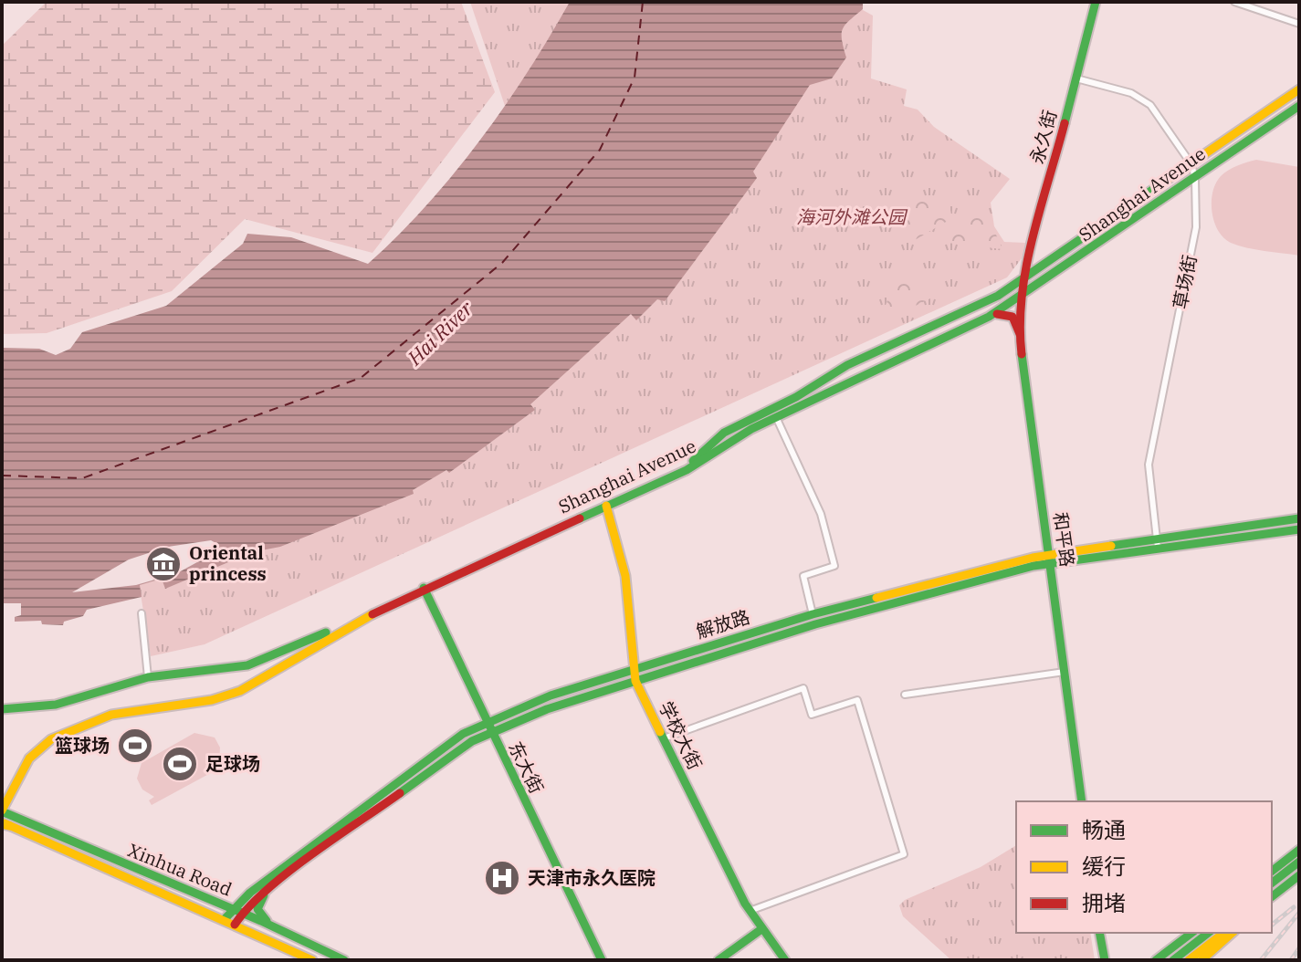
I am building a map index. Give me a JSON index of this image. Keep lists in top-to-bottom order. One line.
{"streets":{"street":["永久街","Shanghai Avenue","草场街","和平路","解放路","学校大街","东大街","Xinhua Road"]},"crossings":[["永久街","Shanghai Avenue"],["永久街","草场街"],["永久街","和平路"],["Shanghai Avenue","草场街"],["Shanghai Avenue","和平路"],["Shanghai Avenue","学校大街"],["Shanghai Avenue","东大街"],["Shanghai Avenue","Xinhua Road"],["草场街","解放路"],["和平路","解放路"],["解放路","学校大街"],["解放路","东大街"],["解放路","Xinhua Road"]],"water":["Hai River"],"parks":["海河外滩公园"],"places":{"museum":["Oriental princess"],"sports":["篮球场","足球场"],"hospital":["天津市永久医院"]},"legend":["畅通","缓行","拥堵"]}
